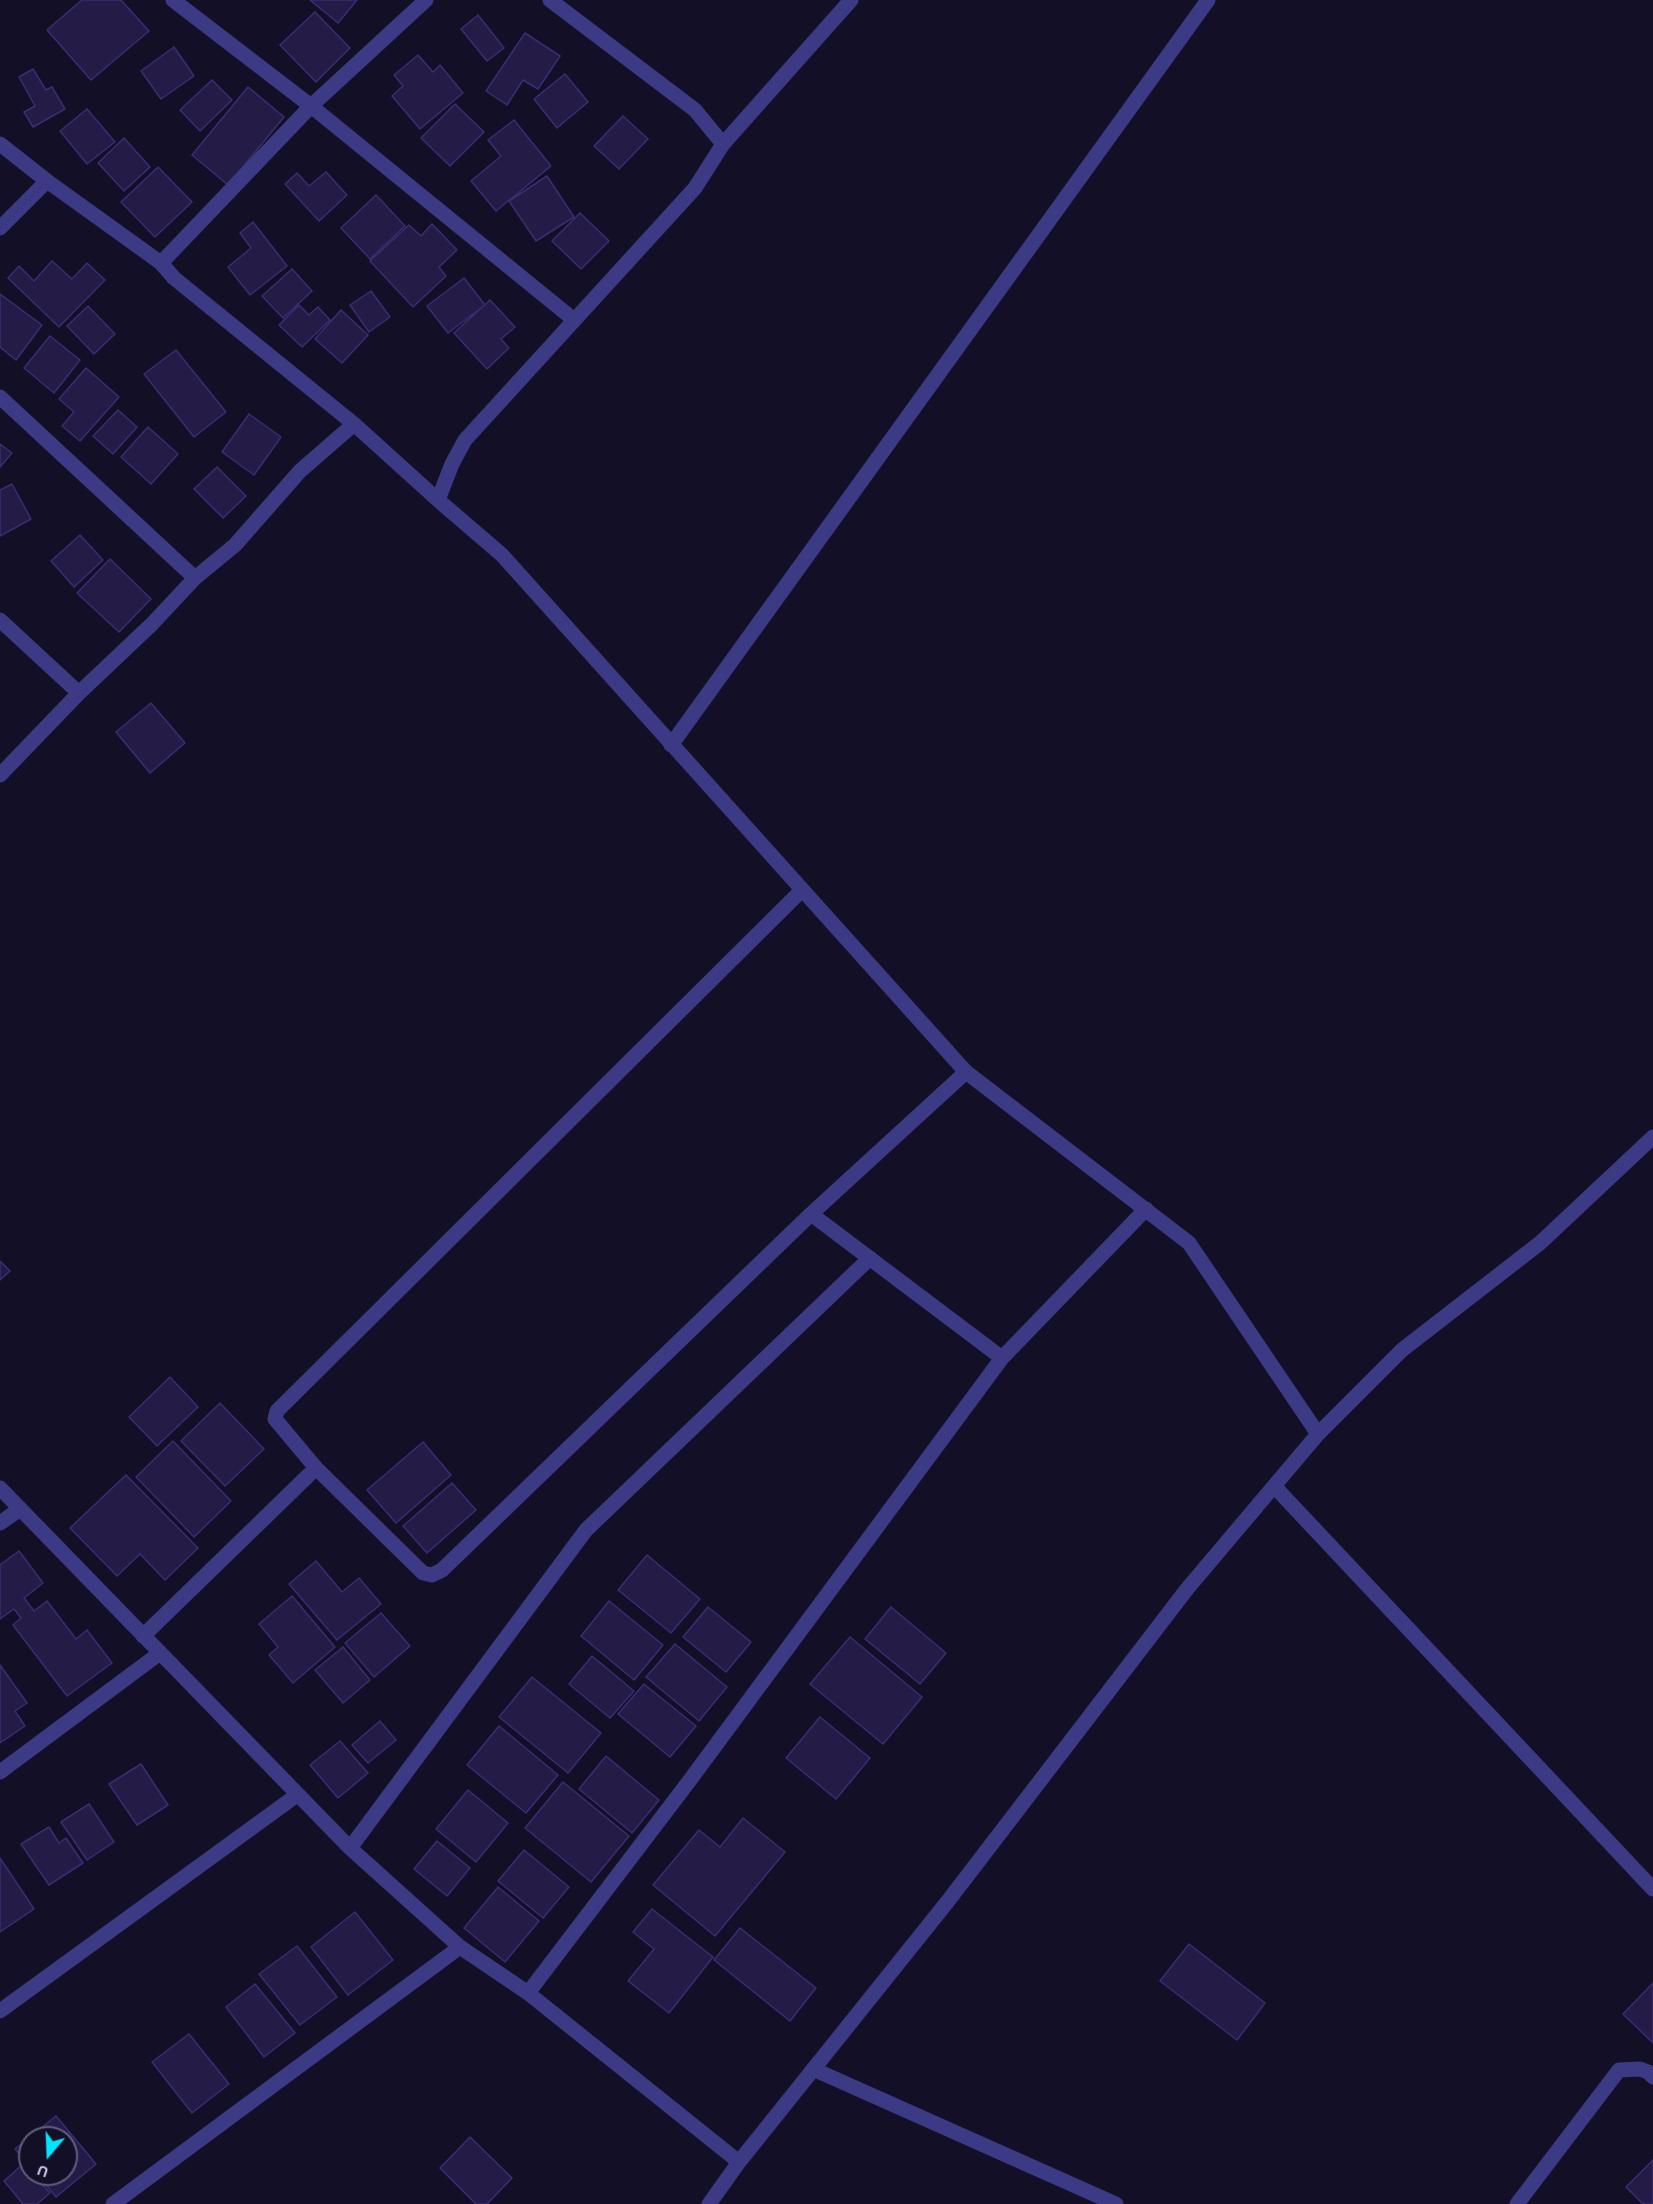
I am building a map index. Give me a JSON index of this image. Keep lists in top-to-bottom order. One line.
{"north":"bottom"}
